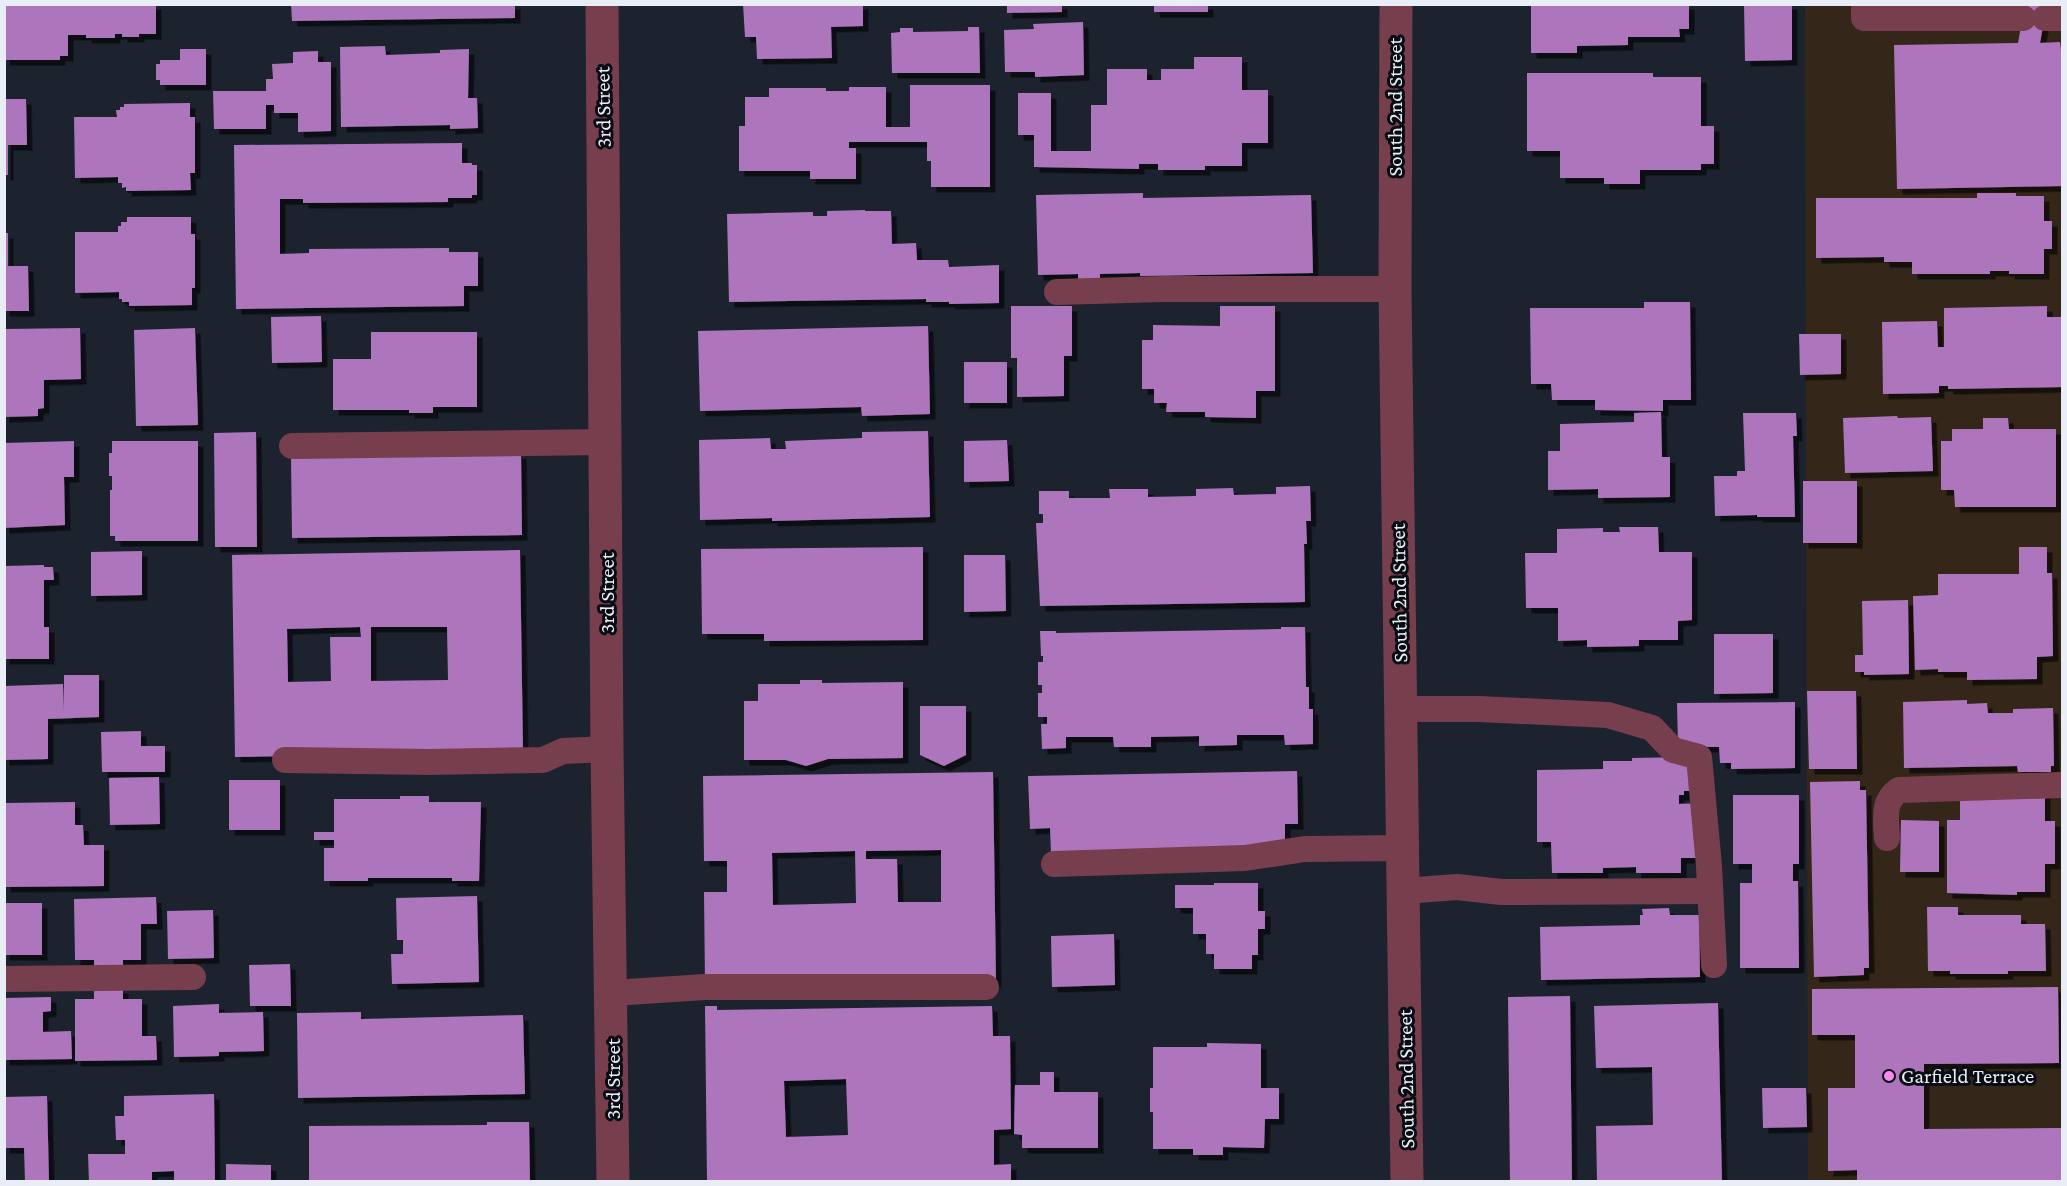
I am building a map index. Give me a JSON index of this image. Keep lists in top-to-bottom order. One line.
{"streets":{"street":["3rd Street","South 2nd Street"]},"places":["Garfield Terrace"]}
